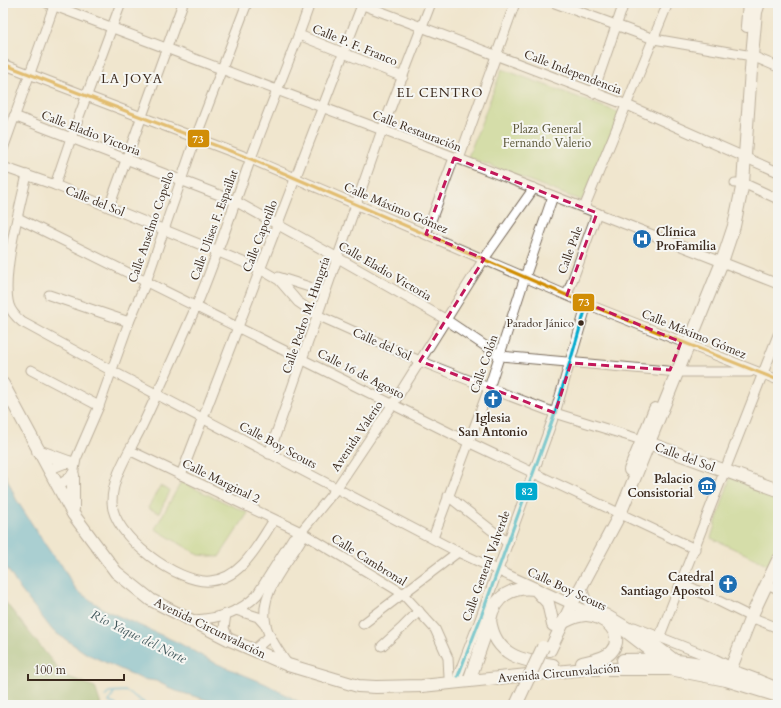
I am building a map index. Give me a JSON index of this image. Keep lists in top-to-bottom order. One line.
{"streets":{"main road":["Calle del Sol","Avenida Circunvalación"],"street":["Calle P. F. Franco","Calle Independencia","Calle Restauración","Calle Eladio Victoria","Calle Máximo Gómez","Calle Ulises F. Espaillat","Calle Anselmo Copello","Calle Capotillo","Calle Pale","Calle Pedro M. Hungría","Calle Colón","Calle 16 de Agosto","Avenida Valerio","Calle Boy Scouts","Calle Marginal 2","Calle Cambronal","Calle General Valverde"]},"crossings":[["Calle P. F. Franco","Calle Ulises F. Espaillat"],["Calle P. F. Franco","Calle Capotillo"],["Calle P. F. Franco","Calle Pedro M. Hungría"],["Calle Independencia","Calle Capotillo"],["Calle Independencia","Calle Pedro M. Hungría"],["Calle Restauración","Calle Ulises F. Espaillat"],["Calle Restauración","Calle Anselmo Copello"],["Calle Restauración","Calle Capotillo"],["Calle Restauración","Calle Pale"],["Calle Restauración","Calle Pedro M. Hungría"],["Calle Restauración","Calle Colón"],["Calle Restauración","Avenida Valerio"],["Calle Eladio Victoria","Calle Máximo Gómez"],["Calle Eladio Victoria","Calle Ulises F. Espaillat"],["Calle Eladio Victoria","Calle Anselmo Copello"],["Calle Eladio Victoria","Calle Capotillo"],["Calle Eladio Victoria","Calle Pedro M. Hungría"],["Calle Eladio Victoria","Calle Colón"],["Calle Eladio Victoria","Avenida Valerio"],["Calle Eladio Victoria","Calle General Valverde"],["Calle del Sol","Calle Ulises F. Espaillat"],["Calle del Sol","Calle Anselmo Copello"],["Calle del Sol","Calle Capotillo"],["Calle del Sol","Calle Pedro M. Hungría"],["Calle del Sol","Calle Colón"],["Calle del Sol","Avenida Valerio"],["Calle del Sol","Calle Boy Scouts"],["Calle del Sol","Calle General Valverde"],["Calle Máximo Gómez","Calle Ulises F. Espaillat"],["Calle Máximo Gómez","Calle Anselmo Copello"],["Calle Máximo Gómez","Calle Capotillo"],["Calle Máximo Gómez","Calle Pale"],["Calle Máximo Gómez","Calle Pedro M. Hungría"],["Calle Máximo Gómez","Calle Colón"],["Calle Máximo Gómez","Avenida Valerio"],["Calle Máximo Gómez","Calle General Valverde"],["Calle Ulises F. Espaillat","Calle 16 de Agosto"],["Calle Ulises F. Espaillat","Calle Boy Scouts"],["Calle Ulises F. Espaillat","Calle Marginal 2"],["Calle Anselmo Copello","Calle 16 de Agosto"],["Calle Anselmo Copello","Calle Boy Scouts"],["Calle Capotillo","Calle 16 de Agosto"],["Calle Capotillo","Calle Boy Scouts"],["Calle Capotillo","Calle Marginal 2"],["Calle Pedro M. Hungría","Calle 16 de Agosto"],["Calle Pedro M. Hungría","Calle Boy Scouts"],["Calle Colón","Calle 16 de Agosto"],["Calle Colón","Calle Boy Scouts"],["Calle 16 de Agosto","Avenida Valerio"],["Calle 16 de Agosto","Calle Boy Scouts"],["Calle 16 de Agosto","Calle General Valverde"],["Avenida Valerio","Calle Boy Scouts"],["Avenida Valerio","Calle Marginal 2"],["Avenida Valerio","Calle Cambronal"],["Avenida Valerio","Avenida Circunvalación"],["Calle Boy Scouts","Calle General Valverde"],["Calle Boy Scouts","Avenida Circunvalación"],["Calle Marginal 2","Calle Cambronal"],["Calle Cambronal","Calle General Valverde"],["Calle Cambronal","Avenida Circunvalación"],["Calle General Valverde","Avenida Circunvalación"]],"districts":["LA JOYA","EL CENTRO"],"water":["Río Yaque del Norte"],"parks":["Plaza General Fernando Valerio"],"places":{"hospital":["Clínica ProFamilia"],"other":["Parador Jánico"],"church":["Iglesia San Antonio","Catedral Santiago Apostol"],"museum":["Palacio Consistorial"]},"lines":["transit line 73","transit line 82"],"scale_bar":"100 m"}
